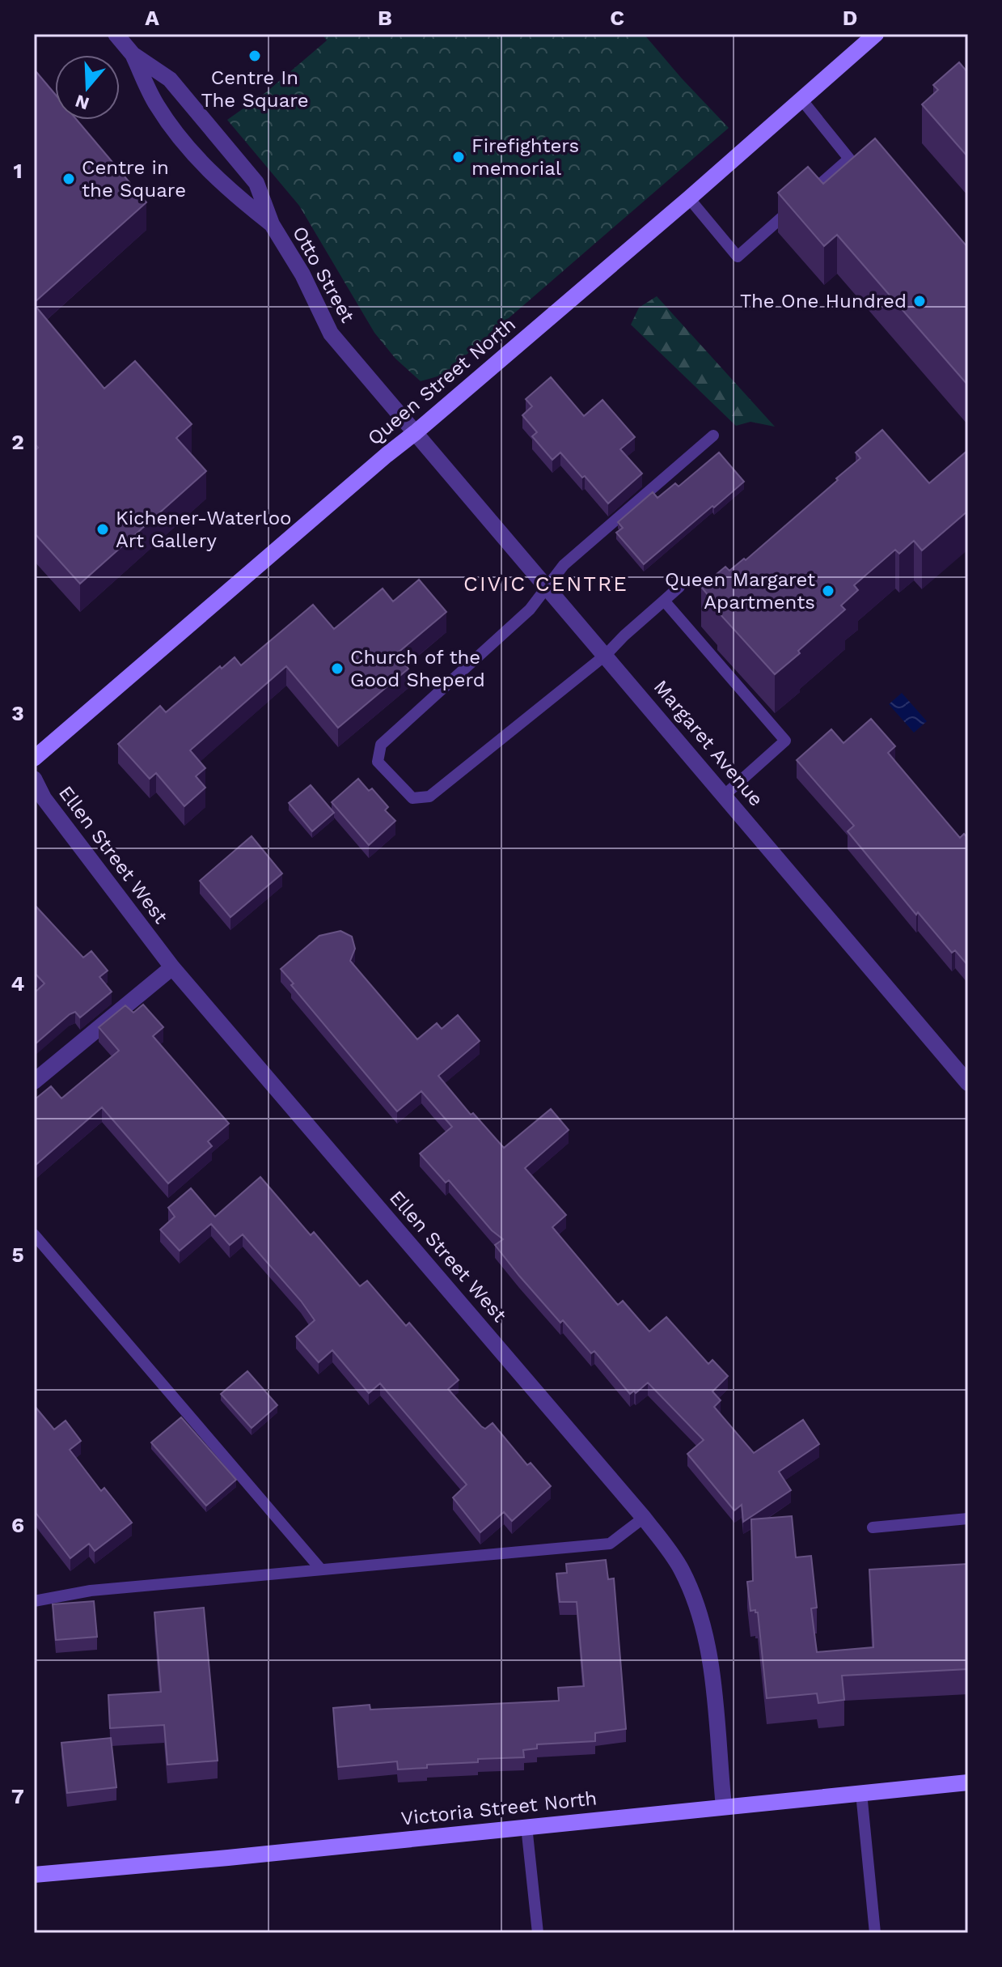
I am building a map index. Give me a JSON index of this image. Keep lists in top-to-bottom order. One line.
{"streets":{"street":["Otto Street","Queen Street North","Margaret Avenue","Ellen Street West","Victoria Street North"]},"crossings":[["Otto Street","Queen Street North"],["Otto Street","Margaret Avenue"],["Queen Street North","Margaret Avenue"],["Ellen Street West","Victoria Street North"]],"districts":["CIVIC CENTRE"],"places":["Centre In The Square","Firefighters memorial","Centre in the Square","The One Hundred","Kichener-Waterloo Art Gallery","Queen Margaret Apartments","Church of the Good Sheperd"],"north":"bottom","grid":{"columns":["A","B","C","D"],"rows":["1","2","3","4","5","6","7"]}}
